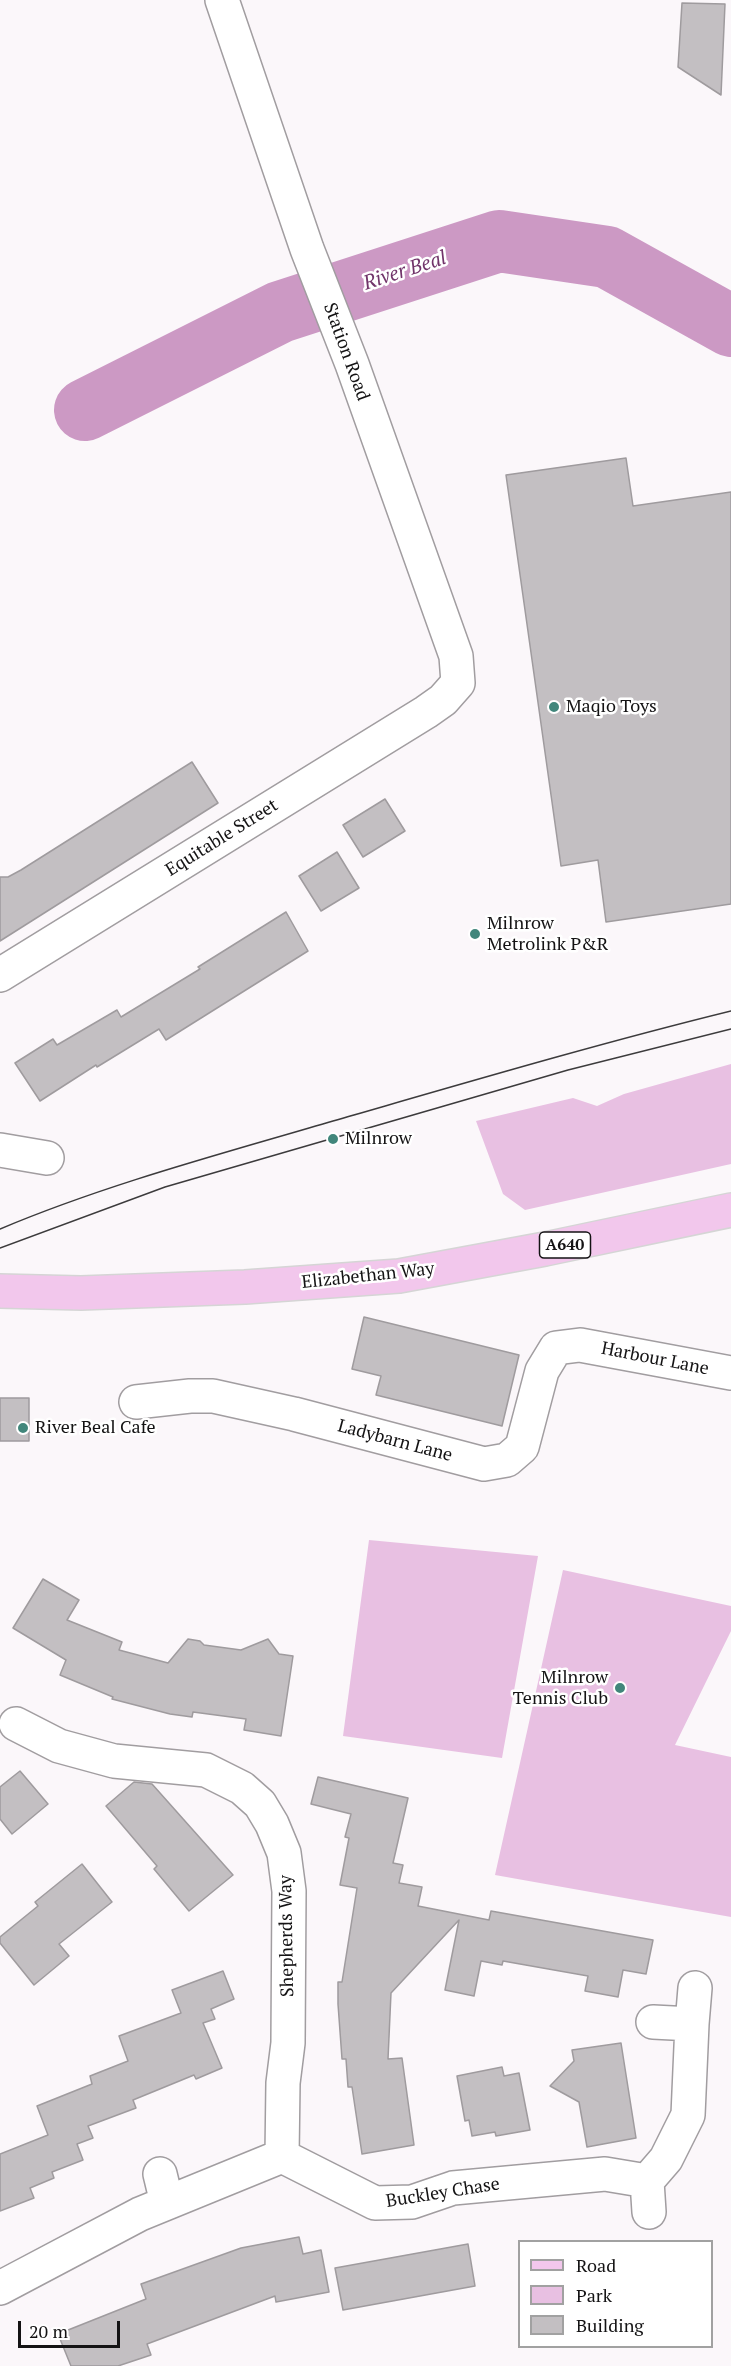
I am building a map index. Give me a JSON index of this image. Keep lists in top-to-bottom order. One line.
{"streets":{"main road":["A640","Elizabethan Way"],"street":["Station Road","Equitable Street","Harbour Lane","Ladybarn Lane","Shepherds Way","Buckley Chase"]},"crossings":[["Station Road","Equitable Street"],["Harbour Lane","Ladybarn Lane"],["Shepherds Way","Buckley Chase"]],"water":["River Beal"],"places":["Maqio Toys","Milnrow Metrolink P&R","Milnrow","River Beal Cafe","Milnrow Tennis Club"],"legend":["Road","Park","Building"],"scale_bar":"20 m"}
